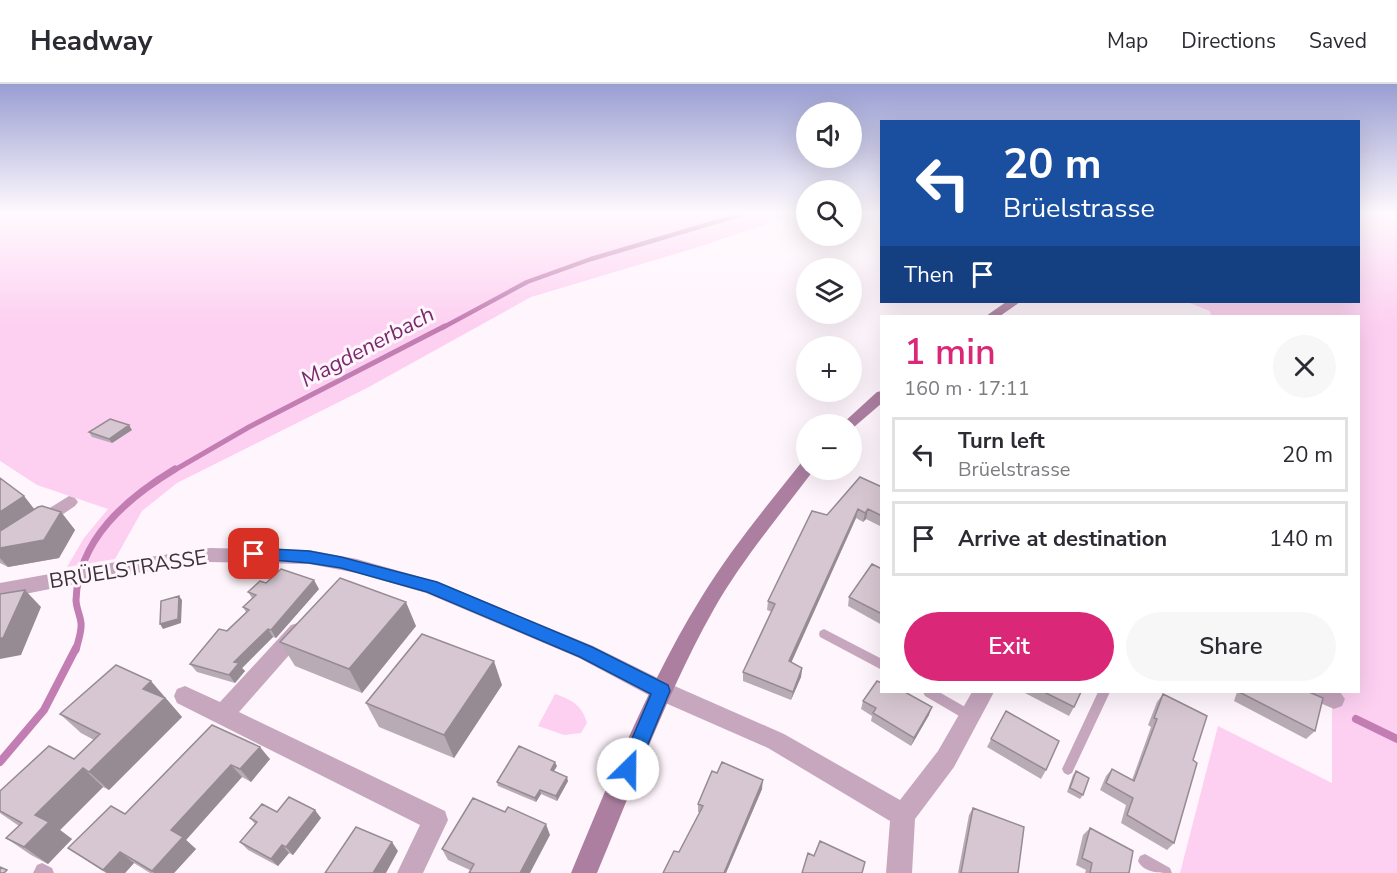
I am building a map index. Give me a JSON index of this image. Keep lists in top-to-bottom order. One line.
{"streets":{"street":["BRÜELSTRASSE"]},"water":["Magdenerbach"],"page":{"header":"Headway","nav":["Map","Directions","Saved"],"map_buttons":["+","−"],"turn":["20 m","Brüelstrasse"],"then":"Then","heading":["1 min","160 m · 17:11"],"list":[{"name":"Turn left","note":"Brüelstrasse","value":"20 m"},{"name":"Arrive at destination","value":"140 m"}],"buttons":["Exit","Share"]}}
